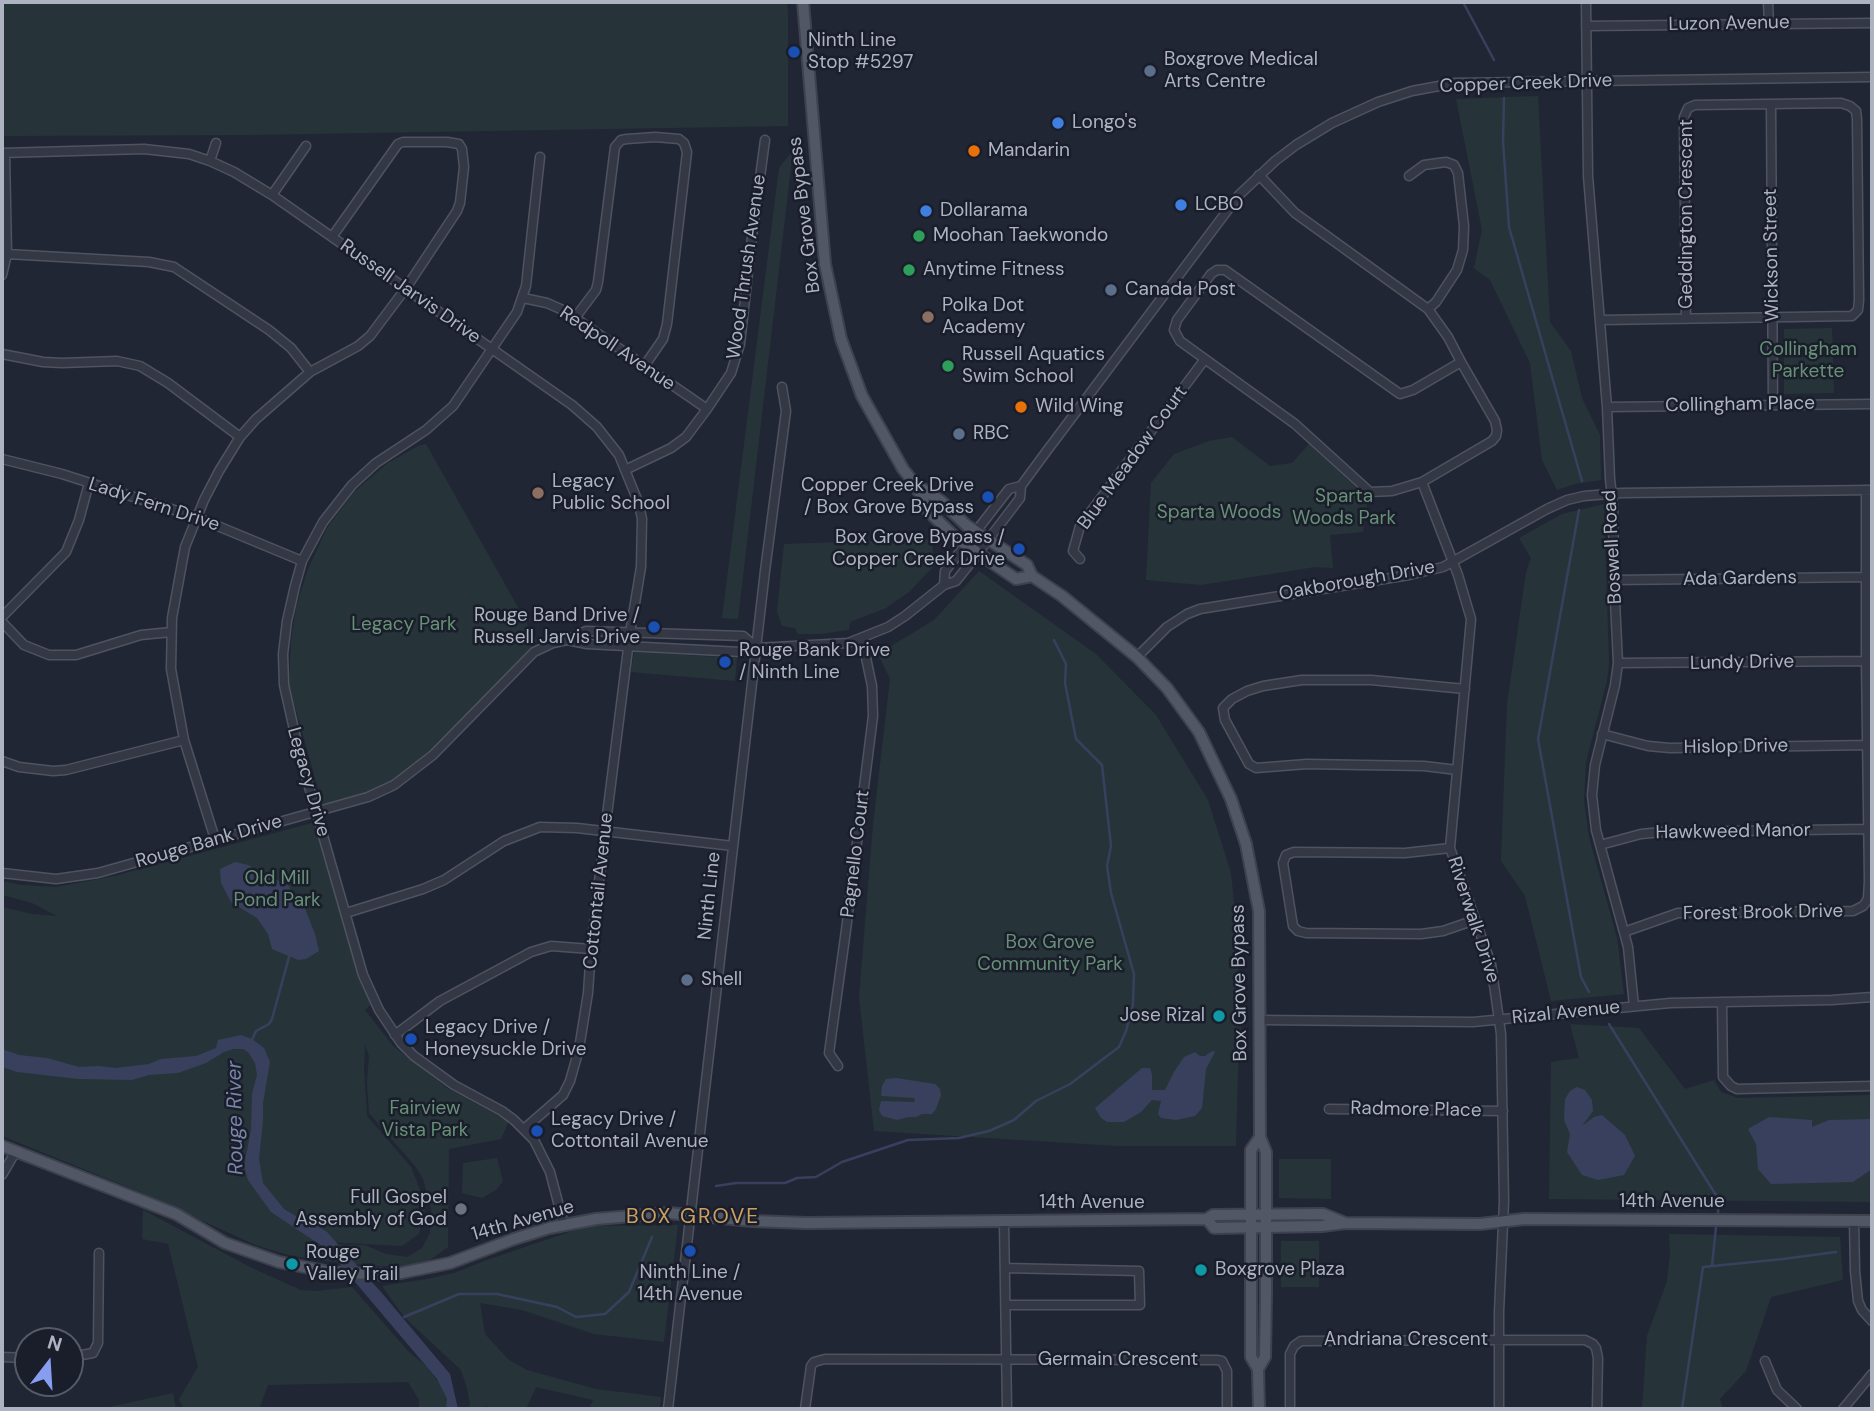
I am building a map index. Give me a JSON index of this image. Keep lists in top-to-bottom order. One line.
{"streets":{"main road":["Box Grove Bypass","14th Avenue"],"street":["Luzon Avenue","Copper Creek Drive","Geddington Crescent","Wickson Street","Wood Thrush Avenue","Russell Jarvis Drive","Redpoll Avenue","Collingham Place","Blue Meadow Court","Lady Fern Drive","Boswell Road","Ada Gardens","Oakborough Drive","Lundy Drive","Hislop Drive","Legacy Drive","Hawkweed Manor","Rouge Bank Drive","Pagnello Court","Cottontail Avenue","Ninth Line","Forest Brook Drive","Riverwalk Drive","Rizal Avenue","Radmore Place","Andriana Crescent","Germain Crescent"]},"crossings":[["Luzon Avenue","Boswell Road"],["Copper Creek Drive","Box Grove Bypass"],["Copper Creek Drive","Boswell Road"],["Copper Creek Drive","Rouge Bank Drive"],["Geddington Crescent","Wickson Street"],["Geddington Crescent","Boswell Road"],["Box Grove Bypass","Oakborough Drive"],["Box Grove Bypass","Rouge Bank Drive"],["Box Grove Bypass","Rizal Avenue"],["Box Grove Bypass","14th Avenue"],["Wickson Street","Collingham Place"],["Wood Thrush Avenue","Russell Jarvis Drive"],["Wood Thrush Avenue","Redpoll Avenue"],["Russell Jarvis Drive","Legacy Drive"],["Russell Jarvis Drive","Rouge Bank Drive"],["Russell Jarvis Drive","Cottontail Avenue"],["Redpoll Avenue","Legacy Drive"],["Collingham Place","Boswell Road"],["Lady Fern Drive","Legacy Drive"],["Boswell Road","Ada Gardens"],["Boswell Road","Oakborough Drive"],["Boswell Road","Lundy Drive"],["Boswell Road","Hislop Drive"],["Boswell Road","Hawkweed Manor"],["Boswell Road","Forest Brook Drive"],["Boswell Road","Rizal Avenue"],["Ada Gardens","Forest Brook Drive"],["Oakborough Drive","Forest Brook Drive"],["Oakborough Drive","Riverwalk Drive"],["Lundy Drive","Forest Brook Drive"],["Hislop Drive","Forest Brook Drive"],["Legacy Drive","Rouge Bank Drive"],["Legacy Drive","Cottontail Avenue"],["Legacy Drive","14th Avenue"],["Hawkweed Manor","Forest Brook Drive"],["Rouge Bank Drive","Pagnello Court"],["Rouge Bank Drive","Cottontail Avenue"],["Rouge Bank Drive","Ninth Line"],["Ninth Line","14th Avenue"],["Riverwalk Drive","Rizal Avenue"],["Riverwalk Drive","Radmore Place"],["Riverwalk Drive","14th Avenue"],["Riverwalk Drive","Andriana Crescent"]],"districts":["BOX GROVE"],"water":["Rouge River"],"parks":["Collingham Parkette","Sparta Woods Park","Sparta Woods","Legacy Park","Old Mill Pond Park","Box Grove Community Park","Fairview Vista Park"],"places":["Ninth Line Stop #5297","Boxgrove Medical Arts Centre","Longo's","Mandarin","LCBO","Dollarama","Moohan Taekwondo","Anytime Fitness","Canada Post","Polka Dot Academy","Russell Aquatics Swim School","Wild Wing","RBC","Legacy Public School","Copper Creek Drive / Box Grove Bypass","Box Grove Bypass / Copper Creek Drive","Rouge Band Drive / Russell Jarvis Drive","Rouge Bank Drive / Ninth Line","Shell","Jose Rizal","Legacy Drive / Honeysuckle Drive","Legacy Drive / Cottontail Avenue","Full Gospel Assembly of God","Ninth Line / 14th Avenue","Rouge Valley Trail","Boxgrove Plaza"],"north":"top"}
